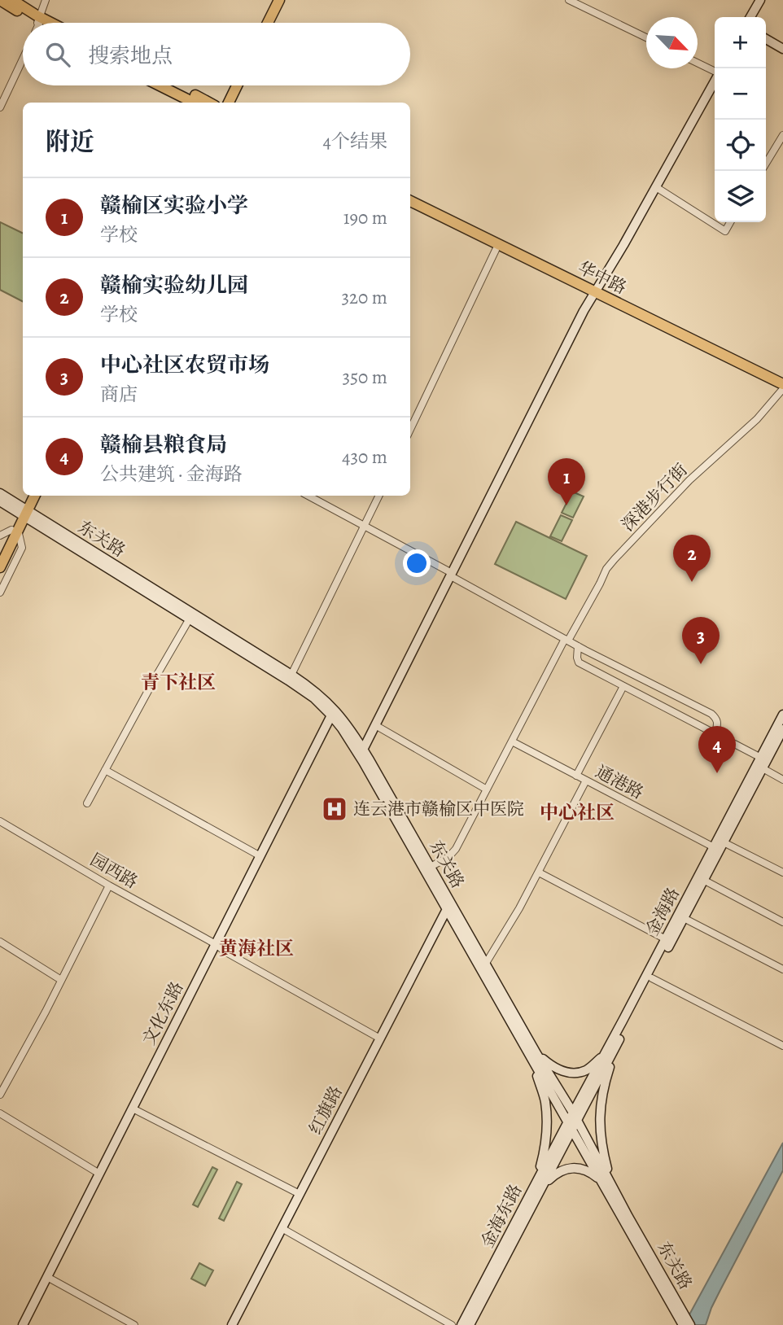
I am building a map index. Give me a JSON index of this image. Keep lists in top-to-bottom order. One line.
{"streets":{"main road":["华中路","东关路","金海路","文化东路","红旗路","金海东路"],"street":["深港步行街","通港路","园西路"]},"crossings":[["华中路","深港步行街"],["深港步行街","东关路"],["深港步行街","通港路"],["东关路","金海路"],["东关路","文化东路"],["东关路","红旗路"],["东关路","金海东路"],["通港路","金海路"],["园西路","文化东路"],["园西路","红旗路"],["金海路","金海东路"]],"districts":["青下社区","中心社区","黄海社区"],"places":{"hospital":["连云港市赣榆区中医院"]},"north":"bottom right","page":{"map_buttons":["+","−"],"search":"搜索地点","heading":["附近","4个结果"],"list":[{"mark":"1","name":"赣榆区实验小学","note":"学校","value":"190 m"},{"mark":"2","name":"赣榆实验幼儿园","note":"学校","value":"320 m"},{"mark":"3","name":"中心社区农贸市场","note":"商店","value":"350 m"},{"mark":"4","name":"赣榆县粮食局","note":"公共建筑 · 金海路","value":"430 m"}],"pins":["1","2","3","4"]}}
